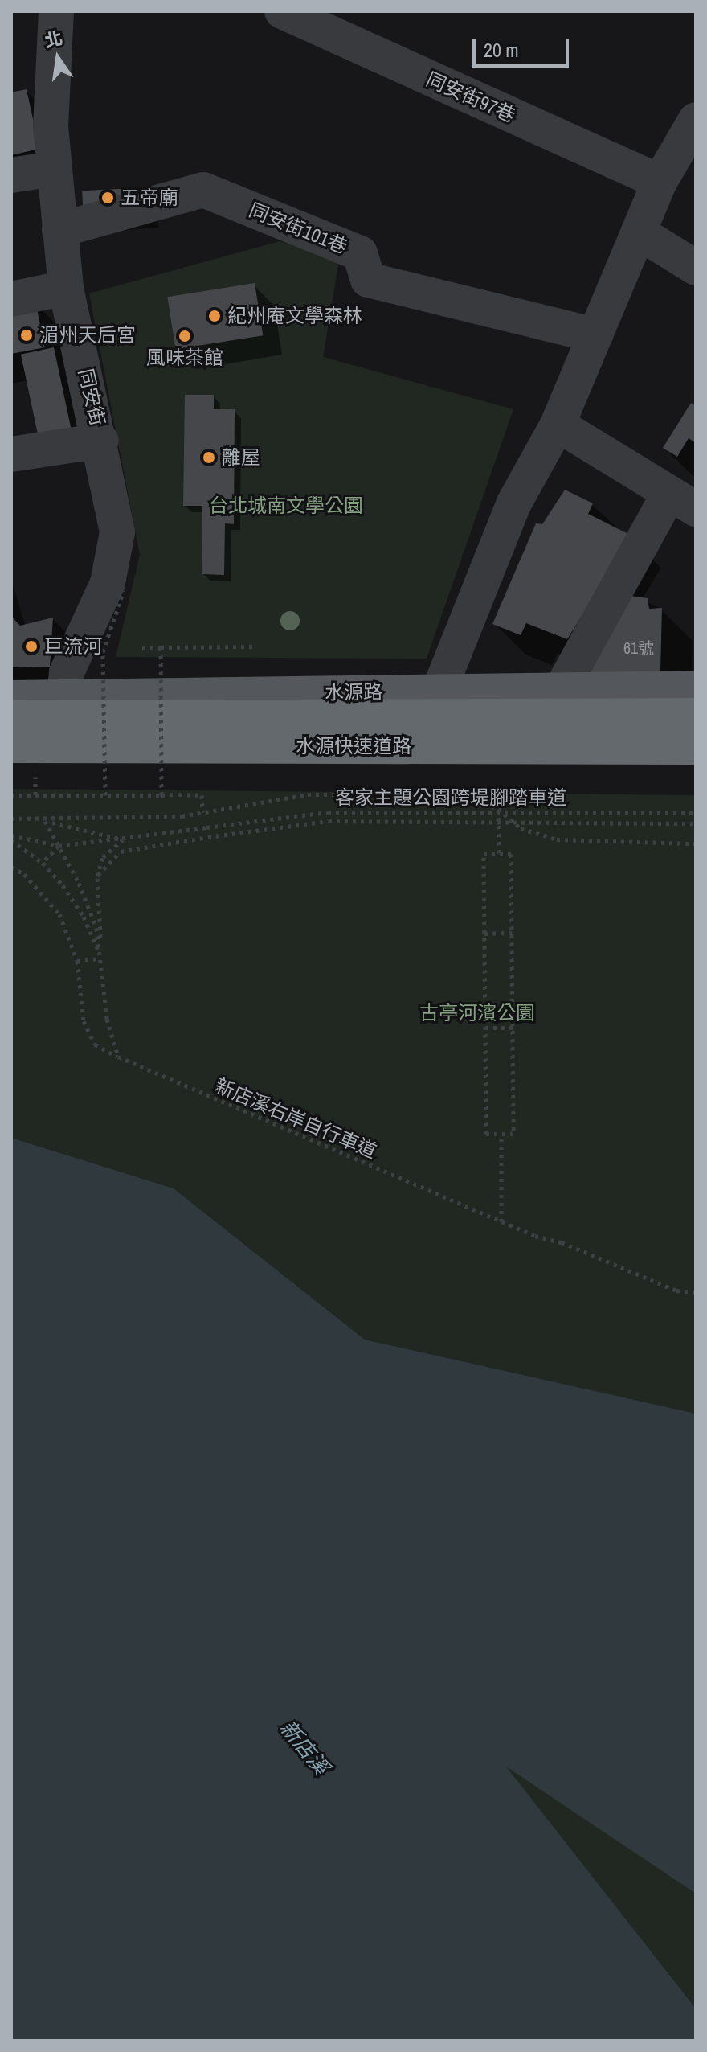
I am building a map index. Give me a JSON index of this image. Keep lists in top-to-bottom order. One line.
{"streets":{"highway":["水源快速道路"],"main road":["水源路"],"street":["同安街97巷","同安街101巷","同安街"],"path":["客家主題公園跨堤腳踏車道","新店溪右岸自行車道"]},"crossings":[["同安街101巷","同安街"],["同安街","水源路"]],"water":["新店溪"],"parks":["台北城南文學公園","古亭河濱公園"],"places":["五帝廟","紀州庵文學森林","湄州天后宮","風味茶館","離屋","巨流河"],"house_numbers":["61號"],"scale_bar":"20 m","north":"top"}
